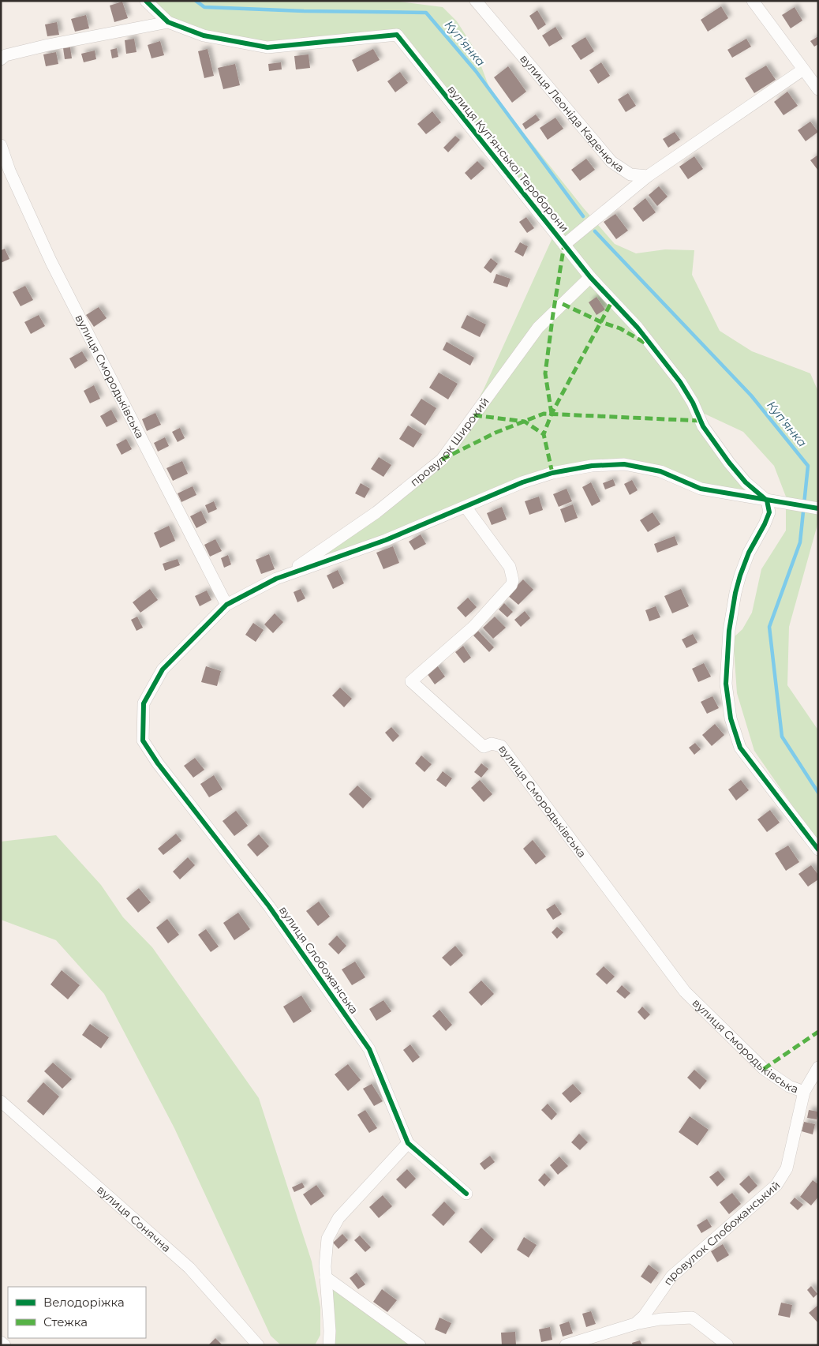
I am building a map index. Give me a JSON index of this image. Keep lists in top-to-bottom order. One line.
{"streets":{"street":["вулиця Леоніда Каденюка","вулиця Куп'янської Тероборони","вулиця Смородьківська","провулок Широкий","вулиця Слобожанська","вулиця Сонячна","провулок Слобожанський"]},"crossings":[["вулиця Куп'янської Тероборони","провулок Широкий"],["вулиця Смородьківська","вулиця Слобожанська"],["вулиця Смородьківська","провулок Слобожанський"]],"water":["Куп'янка"],"legend":["Велодоріжка","Стежка"]}
